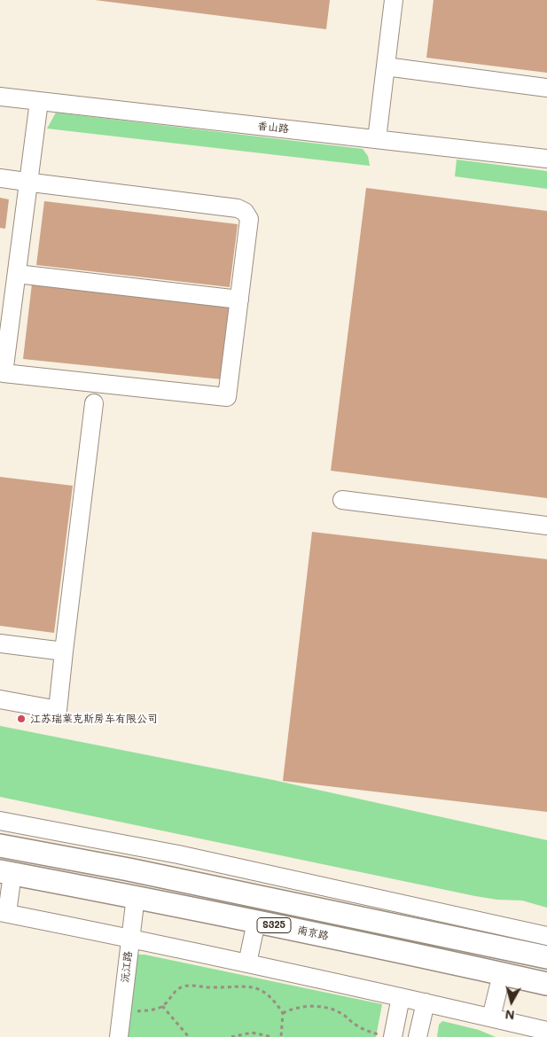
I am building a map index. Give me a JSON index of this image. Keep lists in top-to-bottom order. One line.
{"streets":{"main road":["S325","南京路"],"street":["香山路","沅江路"]},"crossings":[["南京路","沅江路"]],"places":["江苏瑞莱克斯房车有限公司"],"north":"bottom"}
